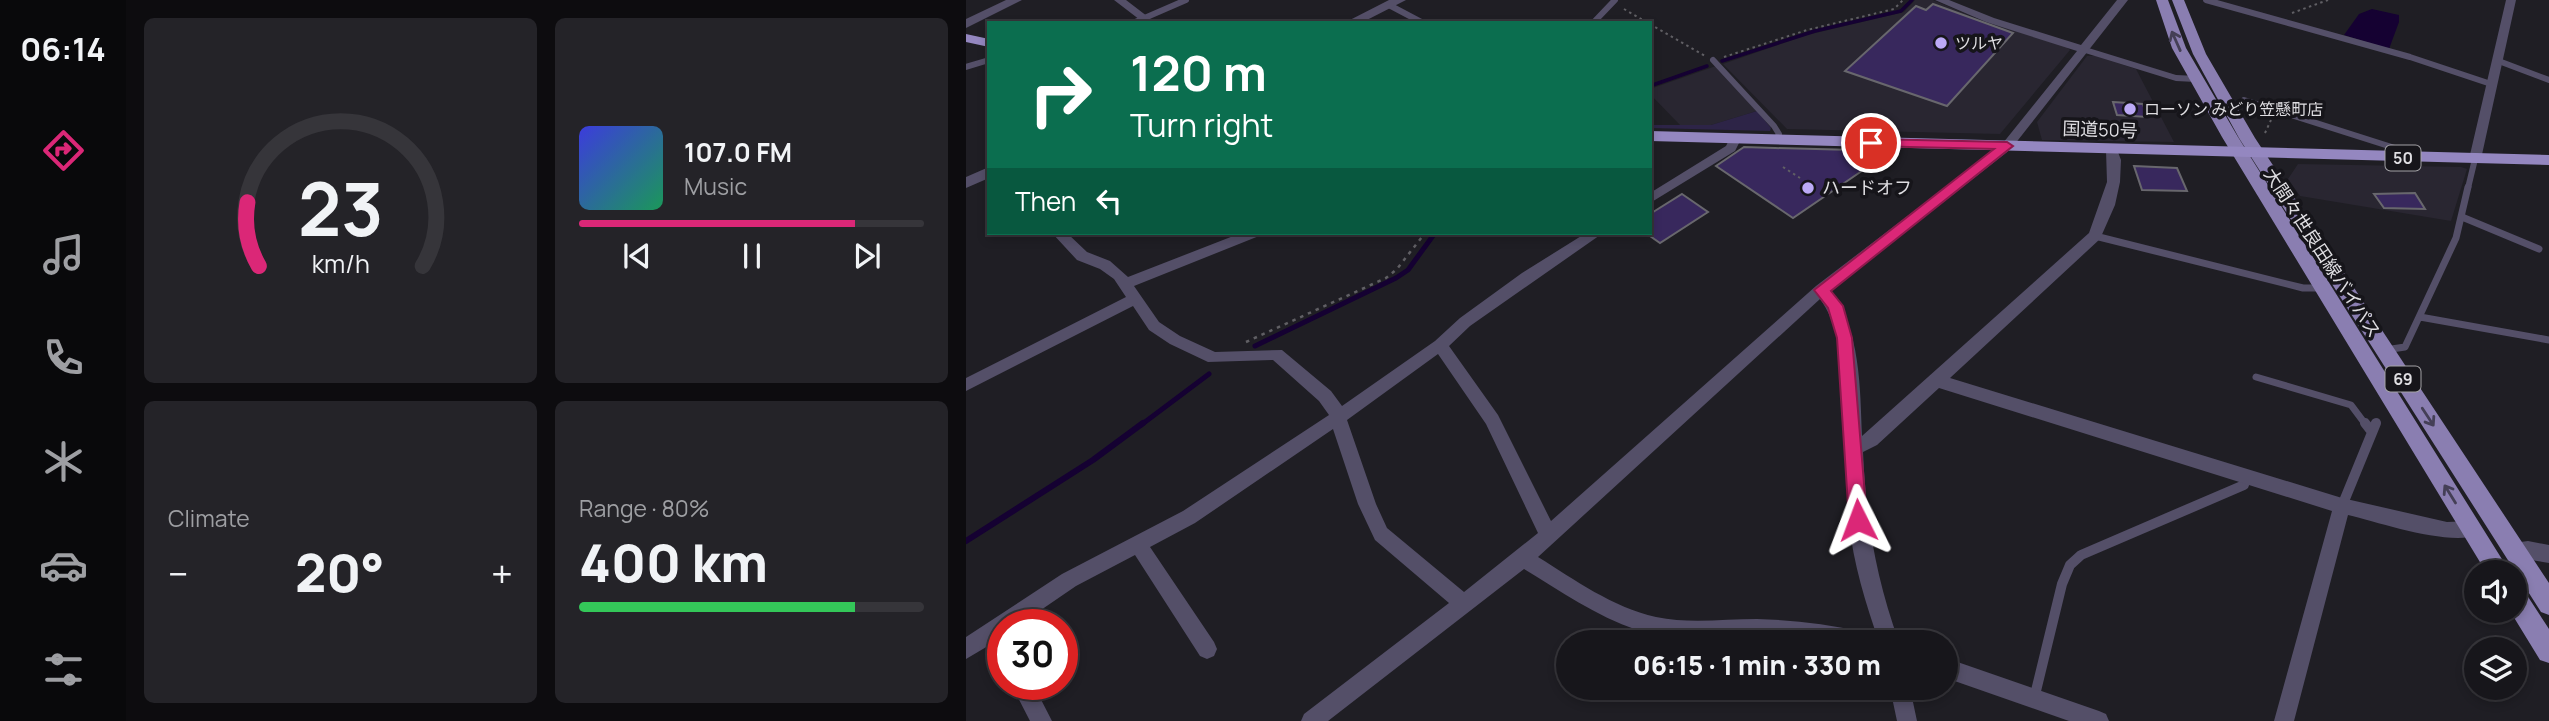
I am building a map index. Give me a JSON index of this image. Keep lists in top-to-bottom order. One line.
{"streets":{"highway":["国道50号","50"],"main road":["大間々世良田線バイパス","69"]},"crossings":[["国道50号","大間々世良田線バイパス"]],"places":["ツルヤ","ローソン みどり笠懸町店","ハードオフ"],"page":{"tabs":"06:14","turn":["120 m","Turn right"],"song":["107.0 FM","Music"],"then":"Then","tile":["Climate",["Range · 80%","400 km"]],"heat":["−","20°","+"],"limit":"30","trip":"06:15 · 1 min · 330 m","gauge":["23","km/h"]}}
